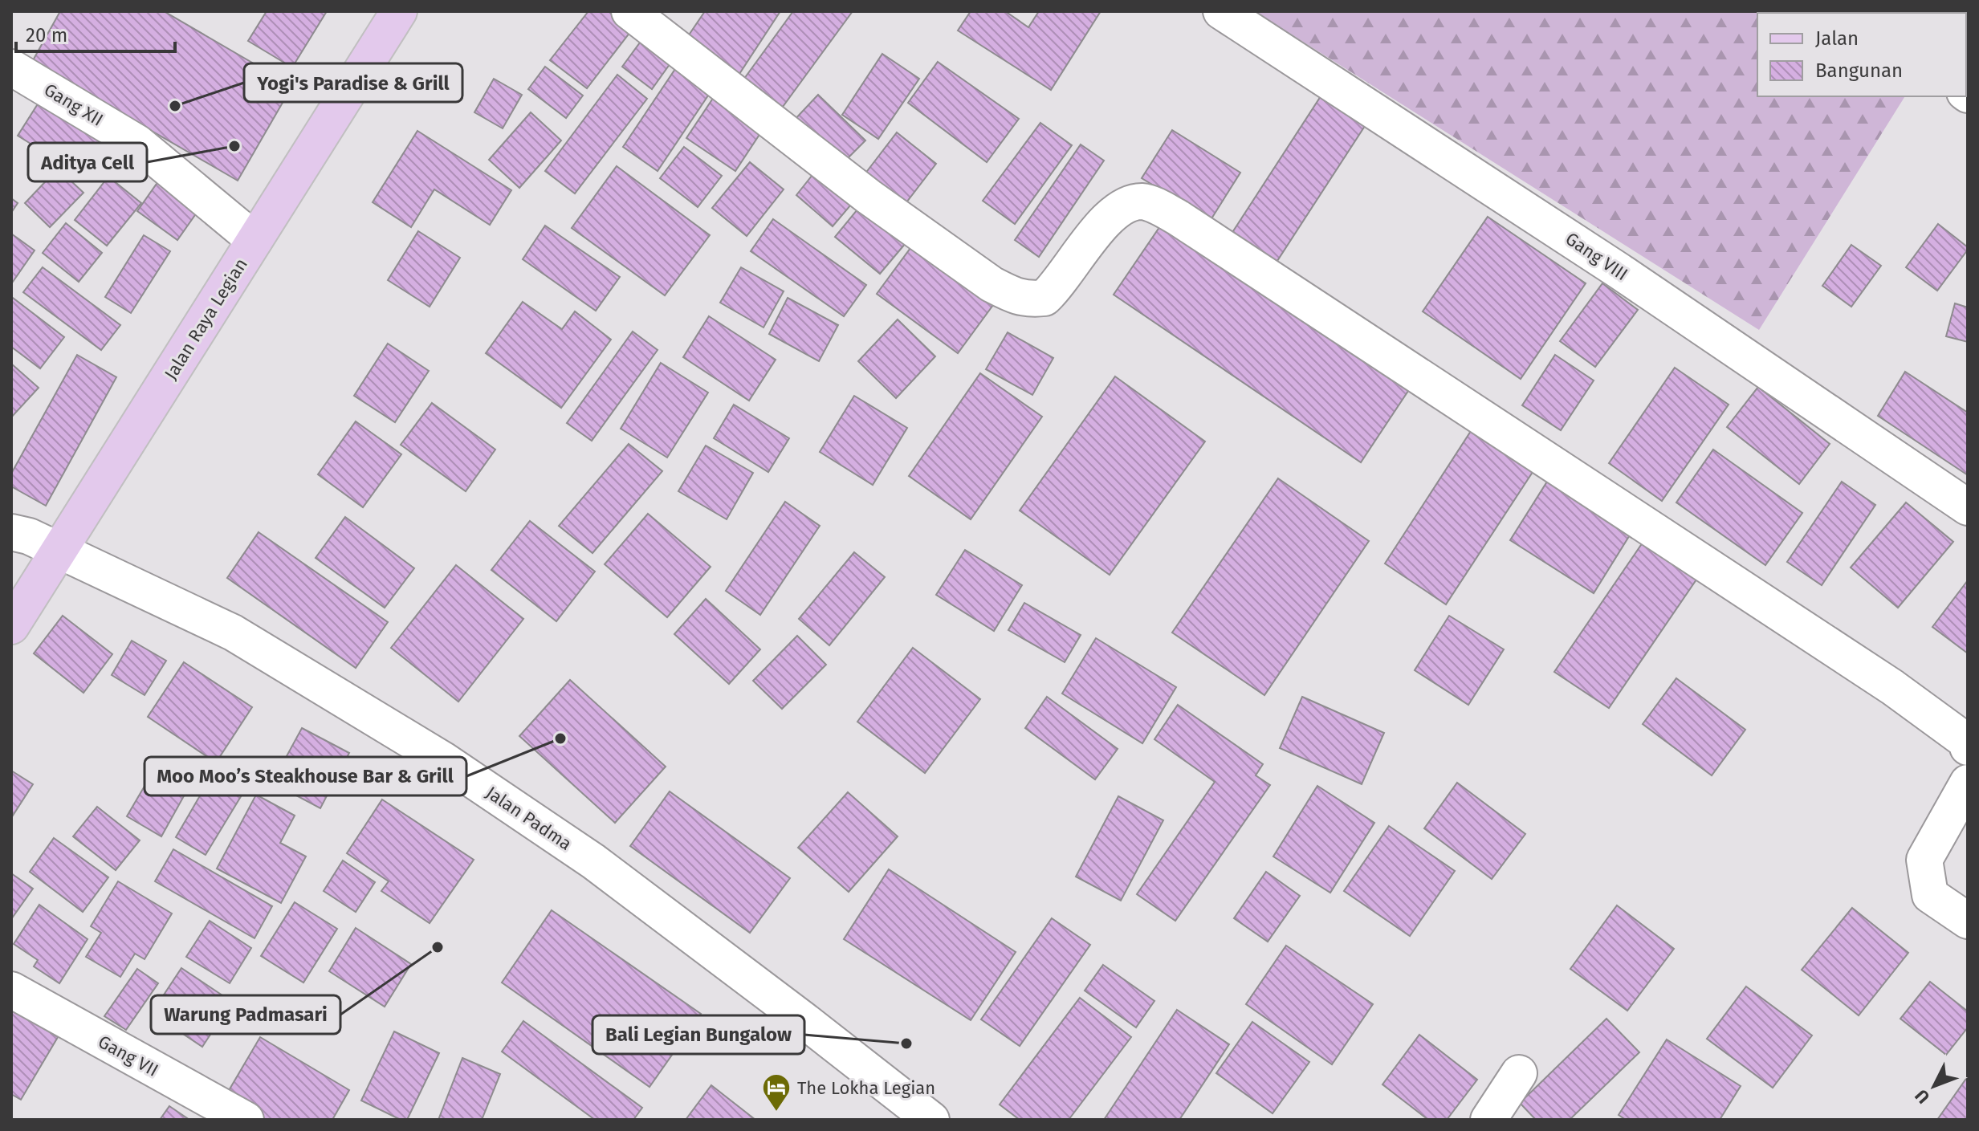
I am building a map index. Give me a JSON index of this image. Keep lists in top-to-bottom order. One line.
{"streets":{"main road":["Jalan Raya Legian"],"street":["Gang XII","Gang VIII","Jalan Padma","Gang VII"]},"crossings":[["Gang XII","Jalan Raya Legian"],["Jalan Raya Legian","Jalan Padma"]],"places":{"other":["Yogi's Paradise & Grill","Aditya Cell","Moo Moo’s Steakhouse Bar & Grill","Warung Padmasari","Bali Legian Bungalow"],"hotel":["The Lokha Legian"]},"legend":["Jalan","Bangunan"],"scale_bar":"20 m","north":"bottom left"}
